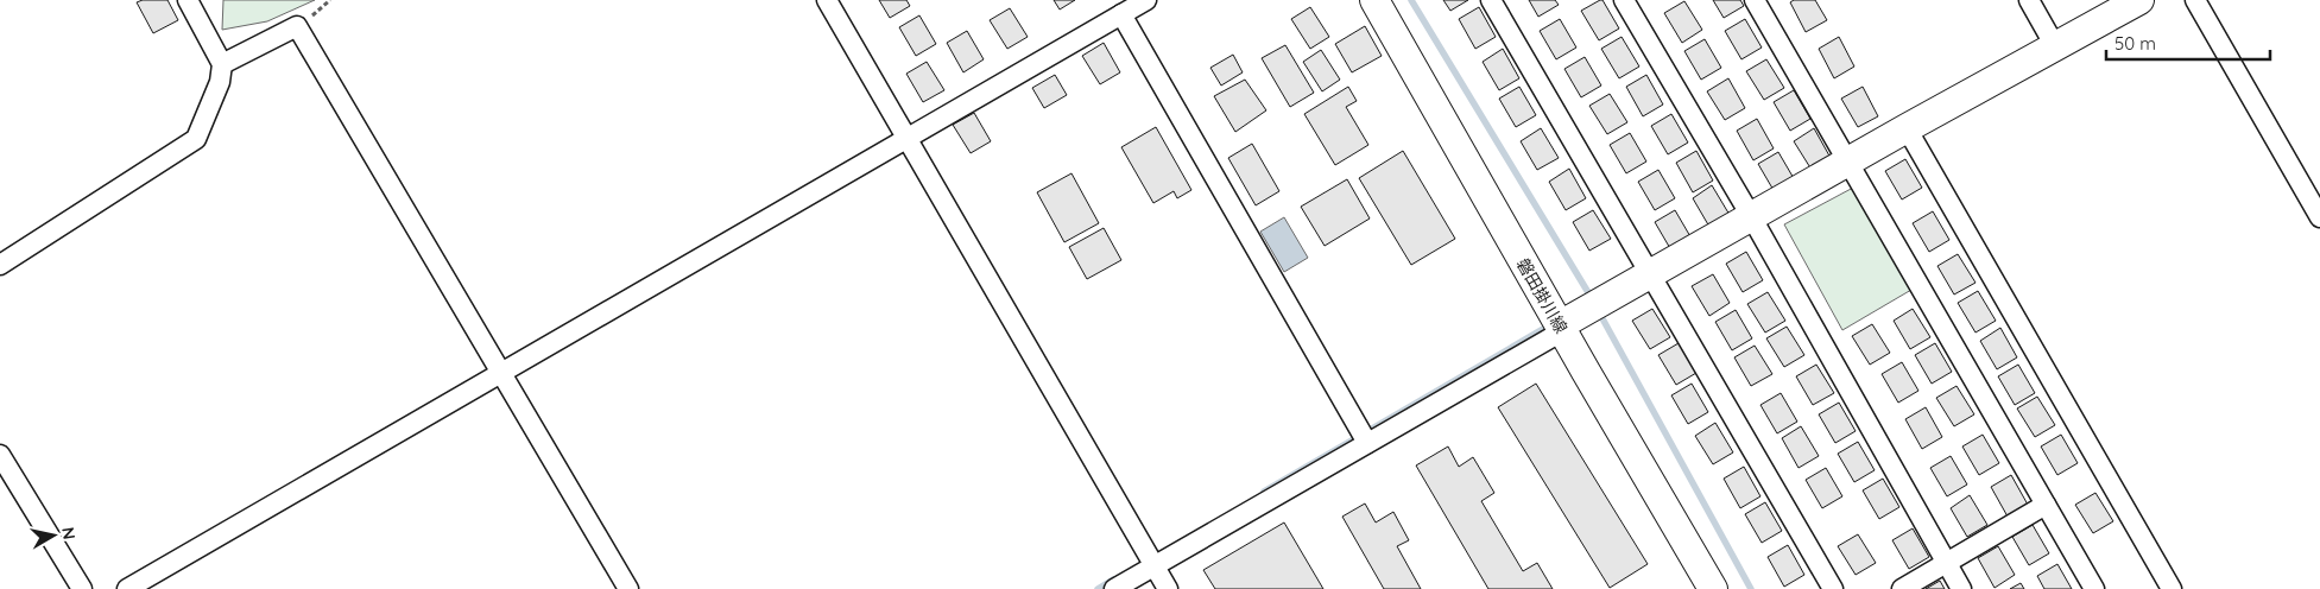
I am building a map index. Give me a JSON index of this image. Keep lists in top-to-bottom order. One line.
{"streets":{"main road":["磐田掛川線"]},"scale_bar":"50 m","north":"right"}
